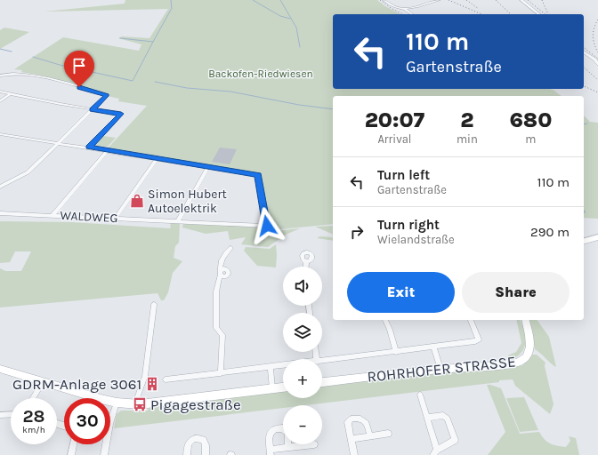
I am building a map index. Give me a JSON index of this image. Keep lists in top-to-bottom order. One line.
{"streets":{"main road":["ROHRHOFER STRASSE"],"street":["WALDWEG"]},"parks":["Backofen-Riedwiesen"],"places":{"shop":["Simon Hubert Autoelektrik"],"building":["GDRM-Anlage 3061"],"bus stop":["Pigagestraße"]},"page":{"turn":["110 m","Gartenstraße"],"eta":["20:07","Arrival","2","min","680","m"],"list":[{"name":"Turn left","note":"Gartenstraße","value":"110 m"},{"name":"Turn right","note":"Wielandstraße","value":"290 m"}],"buttons":["Exit","Share"],"map_buttons":["+","−"],"speed":"28 km/h","limit":"30"}}
